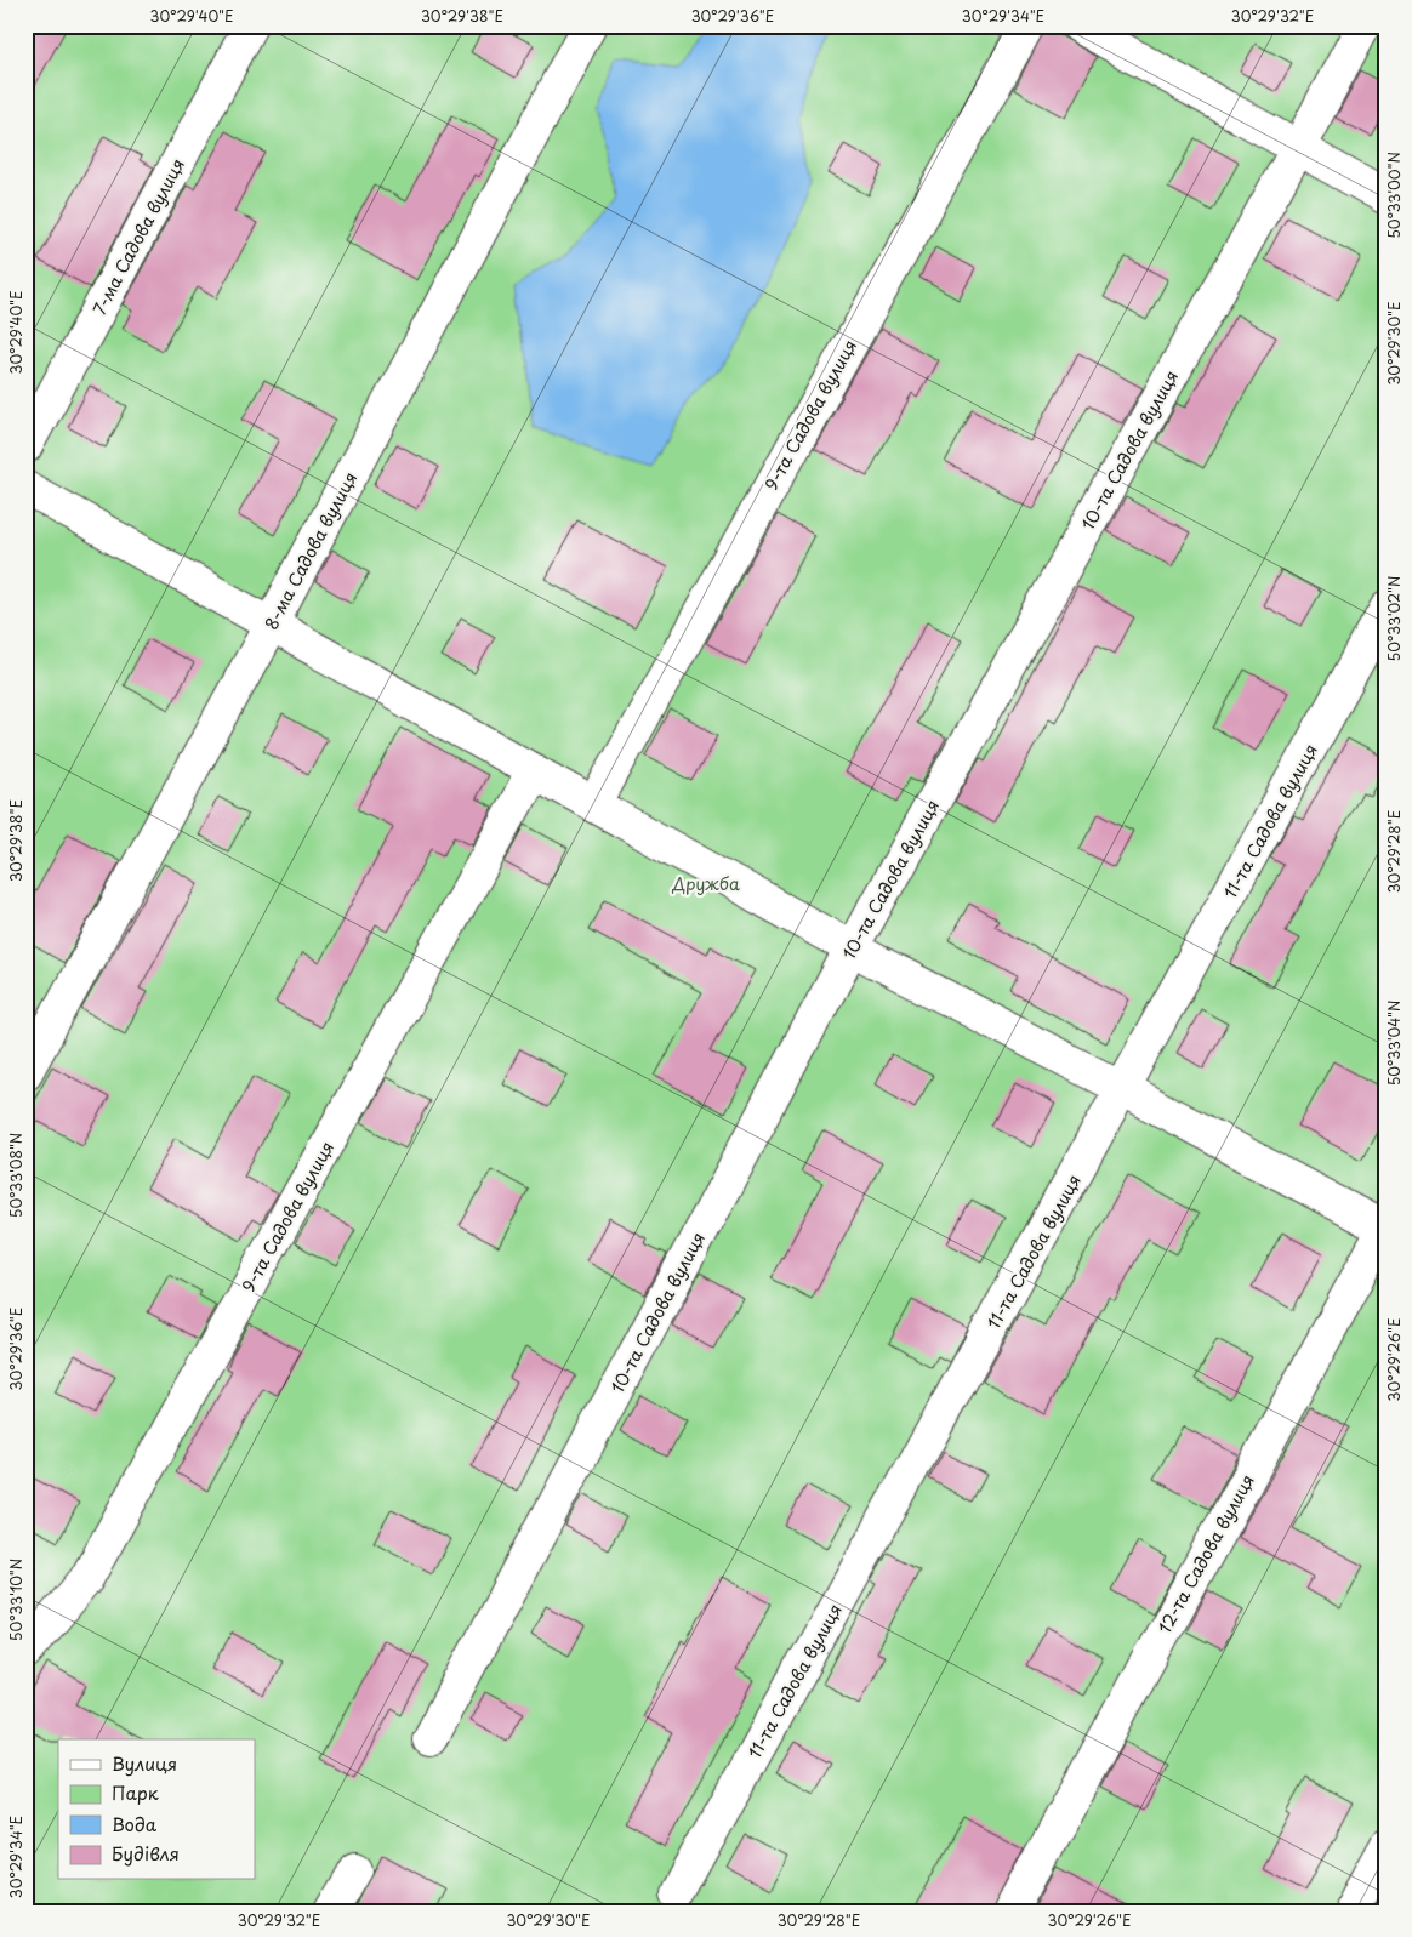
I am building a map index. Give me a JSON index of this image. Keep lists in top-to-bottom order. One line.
{"streets":{"street":["7-ма Садова вулиця","9-та Садова вулиця","10-та Садова вулиця","8-ма Садова вулиця","11-та Садова вулиця","12-та Садова вулиця"]},"parks":["Дружба"],"legend":["Вулиця","Парк","Вода","Будівля"],"coordinates":["30°29'40\"E","30°29'38\"E","30°29'36\"E","30°29'34\"E","30°29'32\"E","50°33'00\"N","30°29'30\"E","50°33'02\"N","30°29'28\"E","50°33'04\"N","50°33'08\"N","30°29'26\"E","50°33'10\"N"]}
